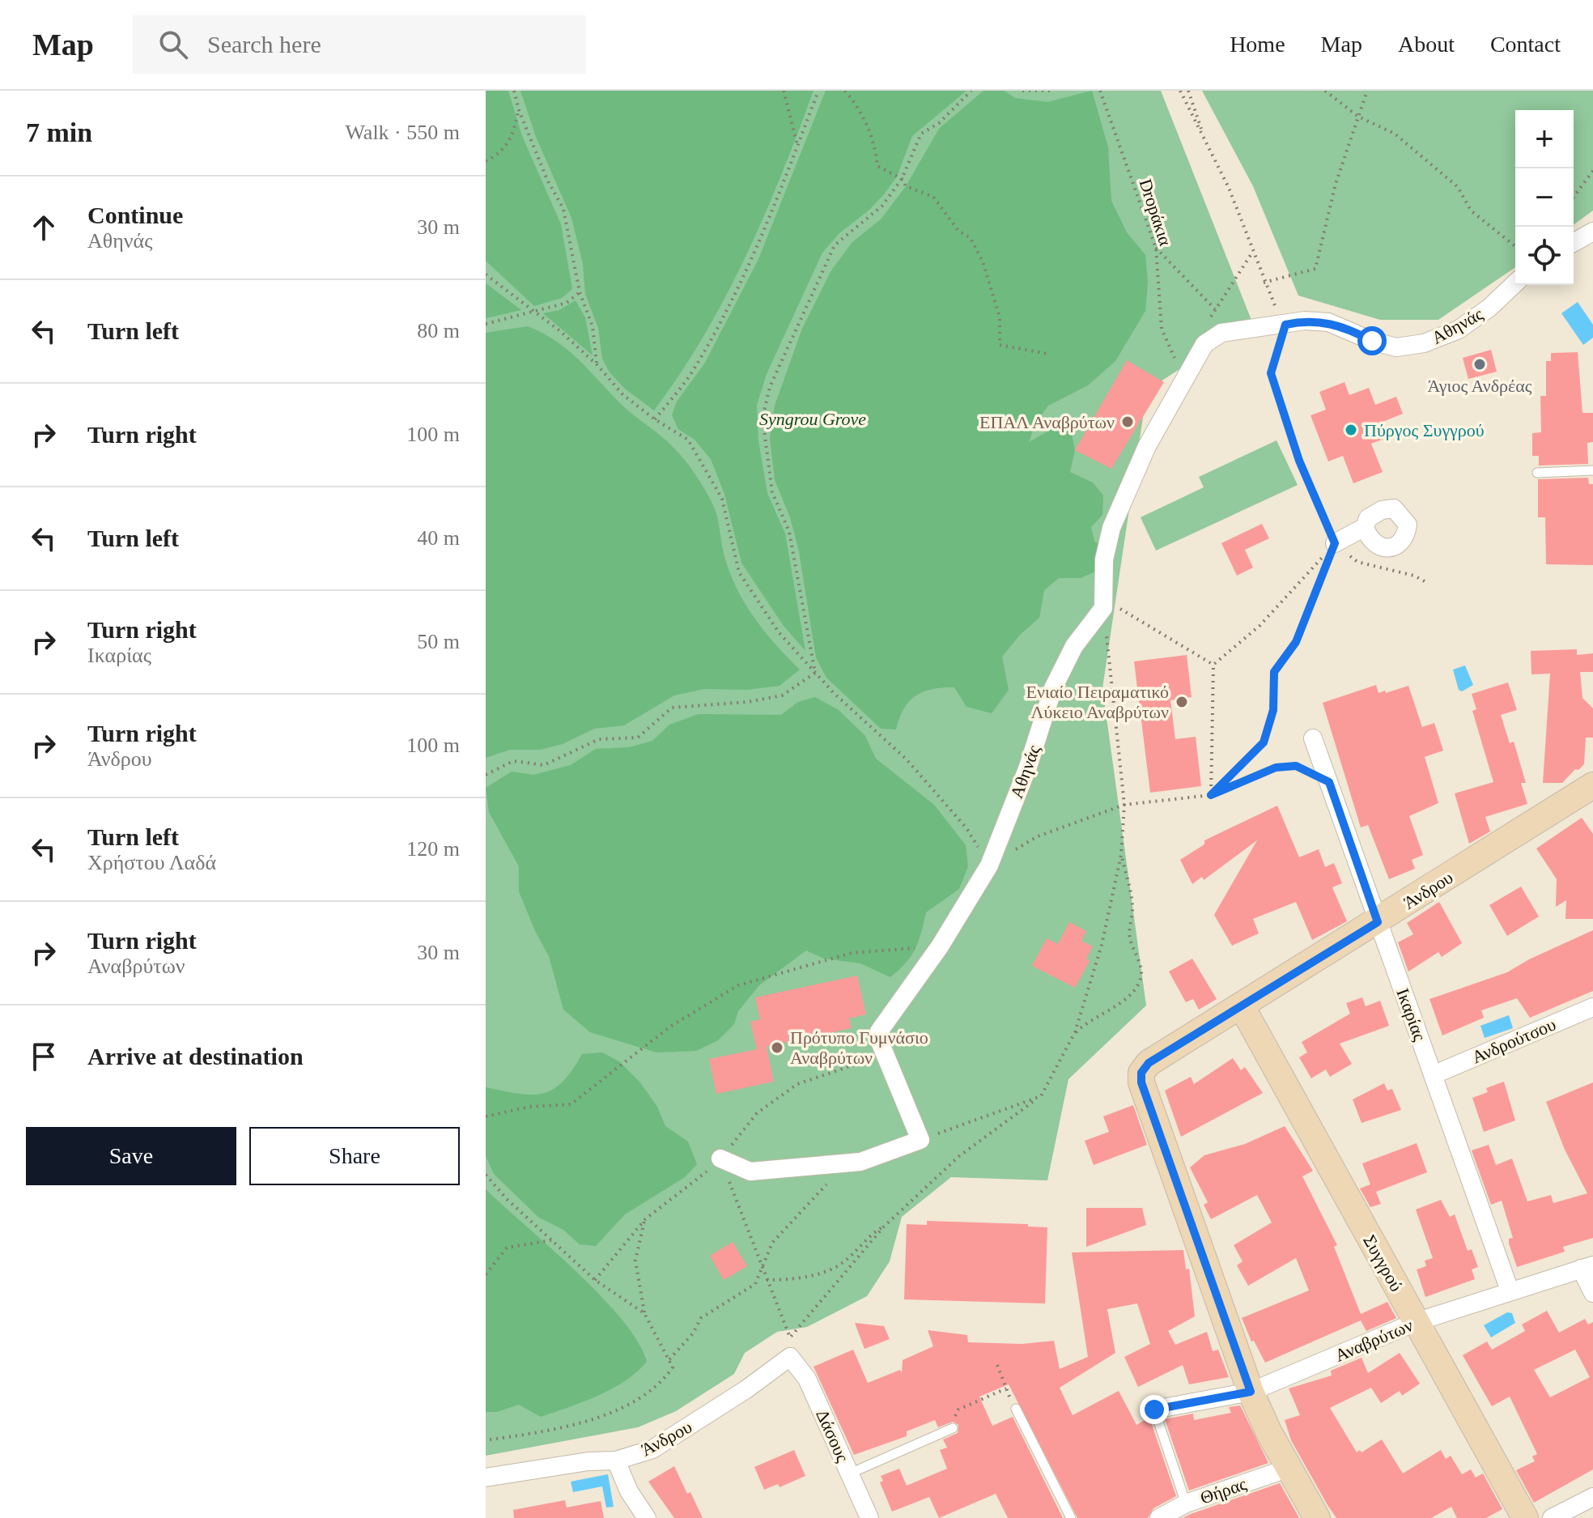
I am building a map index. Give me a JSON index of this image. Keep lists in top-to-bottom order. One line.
{"streets":{"main road":["Άνδρου","Συγγρού"],"street":["Αθηνάς","Ικαρίας","Ανδρούτσου","Αναβρύτων","Δάσους","Θήρας"],"path":["Dropάκια"]},"crossings":[["Dropάκια","Αθηνάς"],["Άνδρου","Ικαρίας"],["Άνδρου","Συγγρού"],["Άνδρου","Αναβρύτων"],["Άνδρου","Δάσους"],["Ικαρίας","Ανδρούτσου"],["Ικαρίας","Αναβρύτων"],["Συγγρού","Αναβρύτων"]],"parks":["Syngrou Grove"],"places":["Άγιος Ανδρέας","ΕΠΑΛ Αναβρύτων","Πύργος Συγγρού","Ενιαίο Πειραματικό Λύκειο Αναβρύτων","Πρότυπο Γυμνάσιο Αναβρύτων"],"page":{"header":"Map","search":"Search here","nav":["Home","Map","About","Contact"],"heading":["7 min","Walk · 550 m"],"map_buttons":["+","−"],"list":[["Continue","Αθηνάς","30 m"],["Turn left","80 m"],["Turn right","100 m"],["Turn left","40 m"],["Turn right","Ικαρίας","50 m"],["Turn right","Άνδρου","100 m"],["Turn left","Χρήστου Λαδά","120 m"],["Turn right","Αναβρύτων","30 m"],"Arrive at destination"],"buttons":["Save","Share"]}}
